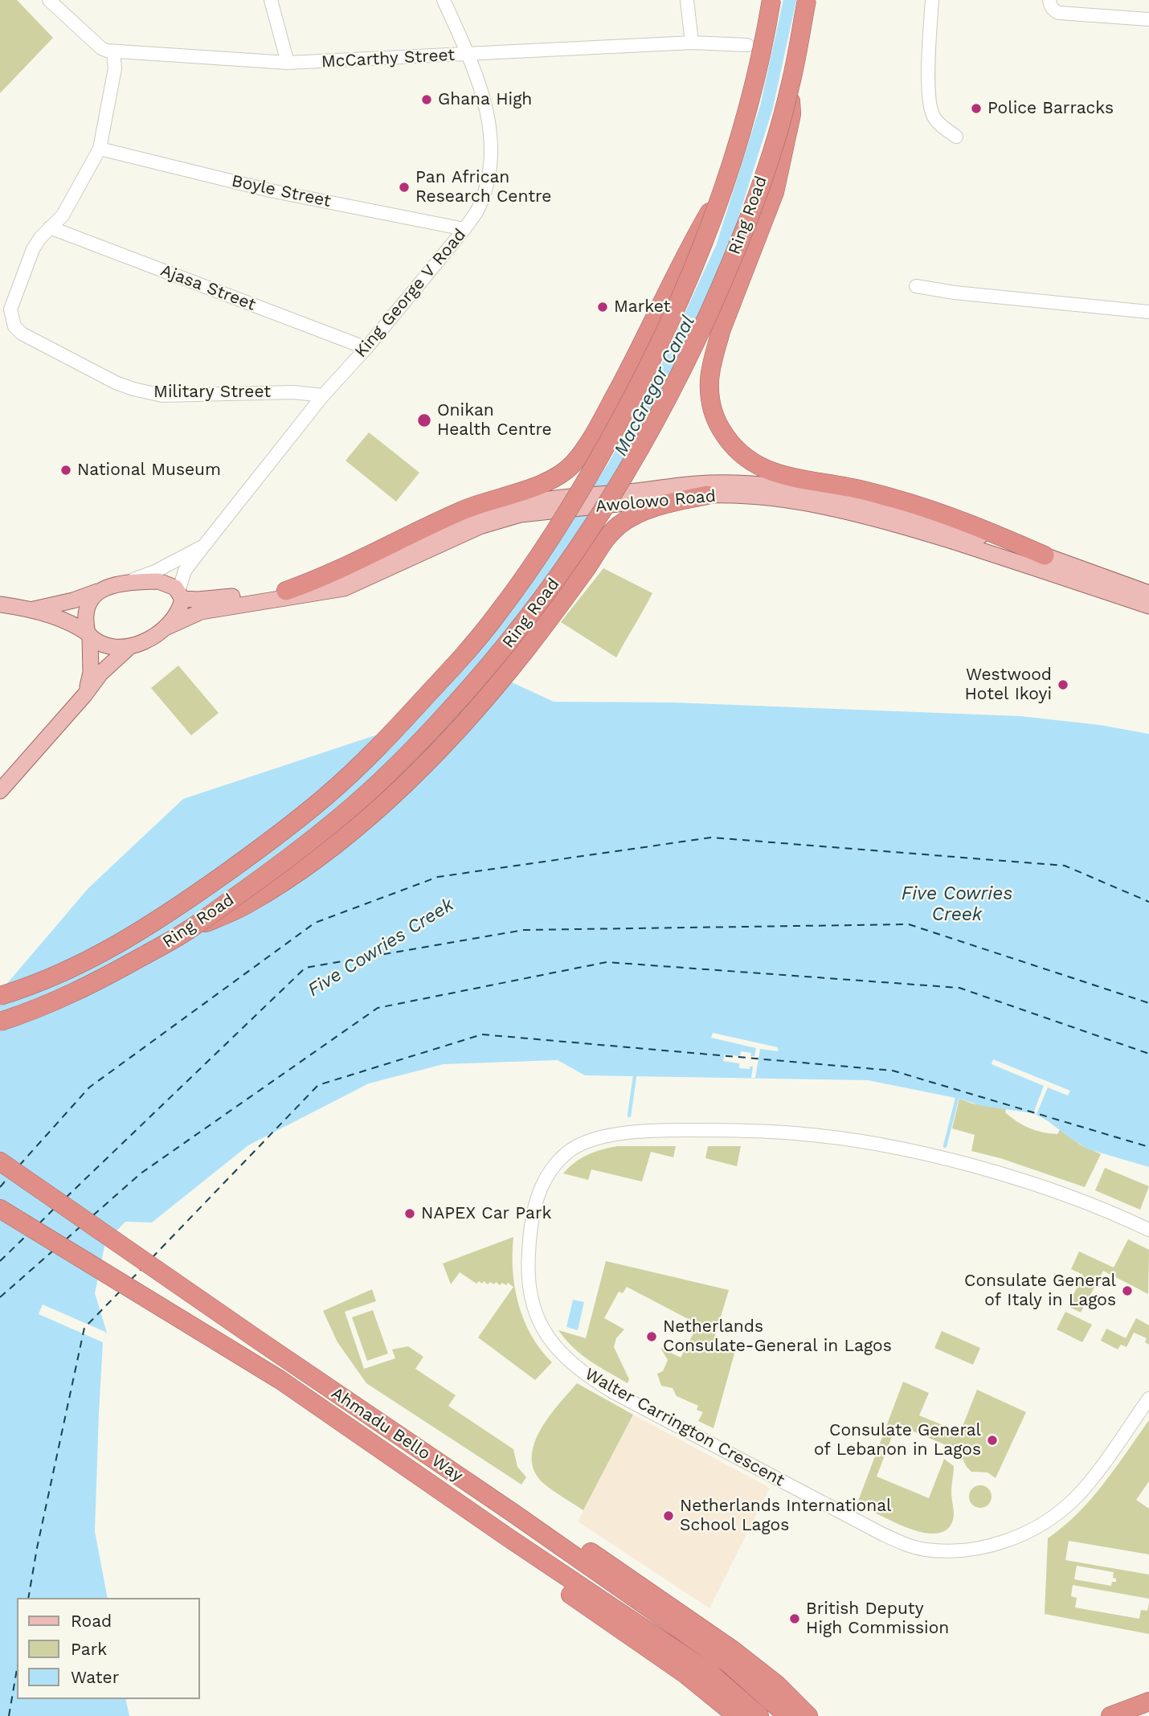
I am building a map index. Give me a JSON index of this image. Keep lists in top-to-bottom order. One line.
{"streets":{"highway":["Ring Road","Ahmadu Bello Way"],"main road":["Awolowo Road"],"street":["McCarthy Street","Boyle Street","Ajasa Street","King George V Road","Military Street","Walter Carrington Crescent"]},"crossings":[["McCarthy Street","King George V Road"],["McCarthy Street","Military Street"],["Boyle Street","King George V Road"],["Boyle Street","Military Street"],["Ajasa Street","King George V Road"],["Ajasa Street","Military Street"],["King George V Road","Military Street"],["King George V Road","Awolowo Road"]],"water":["MacGregor Canal","Five Cowries Creek"],"places":["Ghana High","Police Barracks","Pan African Research Centre","Market","Onikan Health Centre","National Museum","Westwood Hotel Ikoyi","NAPEX Car Park","Consulate General of Italy in Lagos","Netherlands Consulate-General in Lagos","Consulate General of Lebanon in Lagos","Netherlands International School Lagos","British Deputy High Commission"],"legend":["Road","Park","Water"]}
